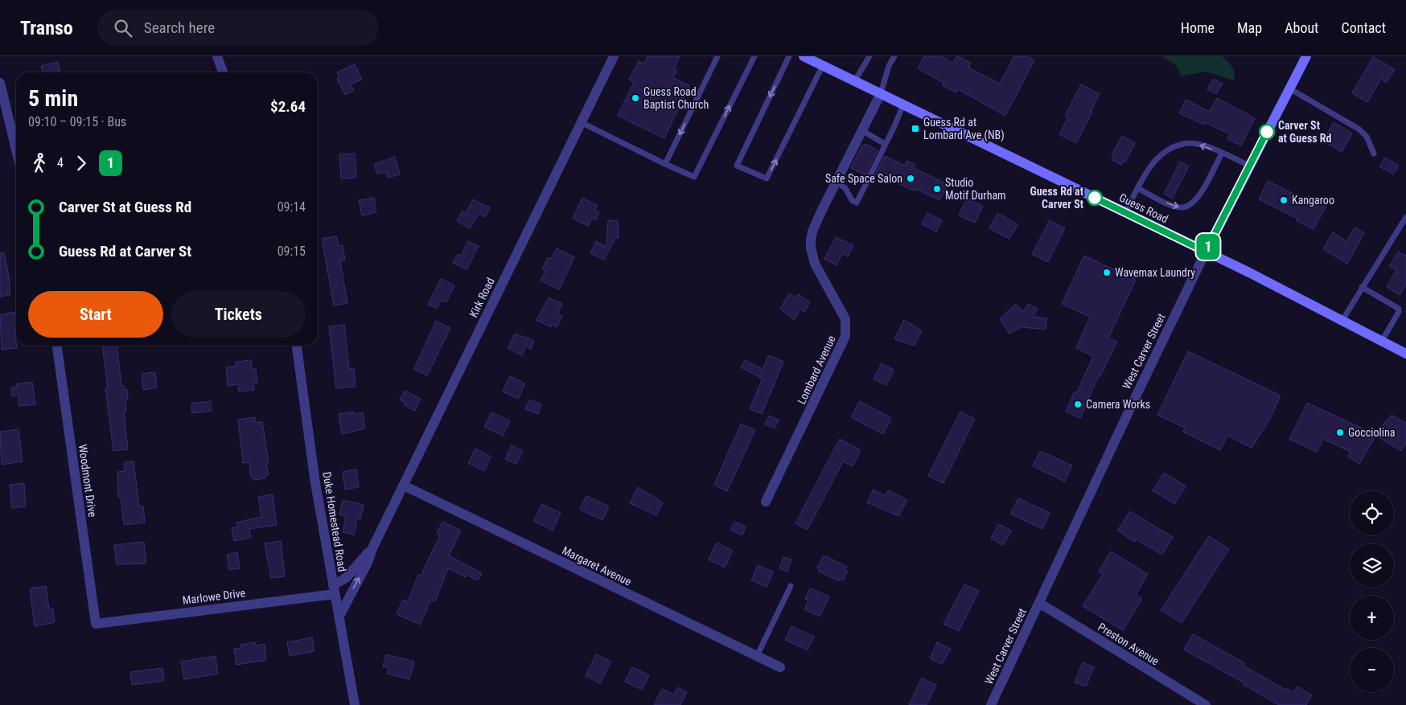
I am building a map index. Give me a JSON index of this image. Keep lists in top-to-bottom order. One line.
{"streets":{"main road":["Guess Road","West Carver Street"],"street":["Kirk Road","Lombard Avenue","Woodmont Drive","Duke Homestead Road","Margaret Avenue","Marlowe Drive","Preston Avenue"]},"crossings":[["Guess Road","West Carver Street"],["Guess Road","Lombard Avenue"],["Kirk Road","Duke Homestead Road"],["Kirk Road","Margaret Avenue"],["Kirk Road","Marlowe Drive"],["West Carver Street","Preston Avenue"],["Woodmont Drive","Marlowe Drive"],["Duke Homestead Road","Marlowe Drive"]],"places":{"other":["Guess Road Baptist Church","Carver St at Guess Rd","Safe Space Salon","Studio Motif Durham","Guess Rd at Carver St","Kangaroo","Wavemax Laundry","Camera Works","Gocciolina"],"transit":["Guess Rd at Lombard Ave (NB)"]},"lines":["bus line 1"],"page":{"header":"Transo","search":"Search here","nav":["Home","Map","About","Contact"],"on_map":"1","heading":["5 min","09:10 – 09:15 · Bus","$2.64"],"legs":["4","1"],"list":[{"name":"Carver St at Guess Rd","value":"09:14"},{"name":"Guess Rd at Carver St","value":"09:15"}],"buttons":["Start","Tickets"],"map_buttons":["+","−"]}}
